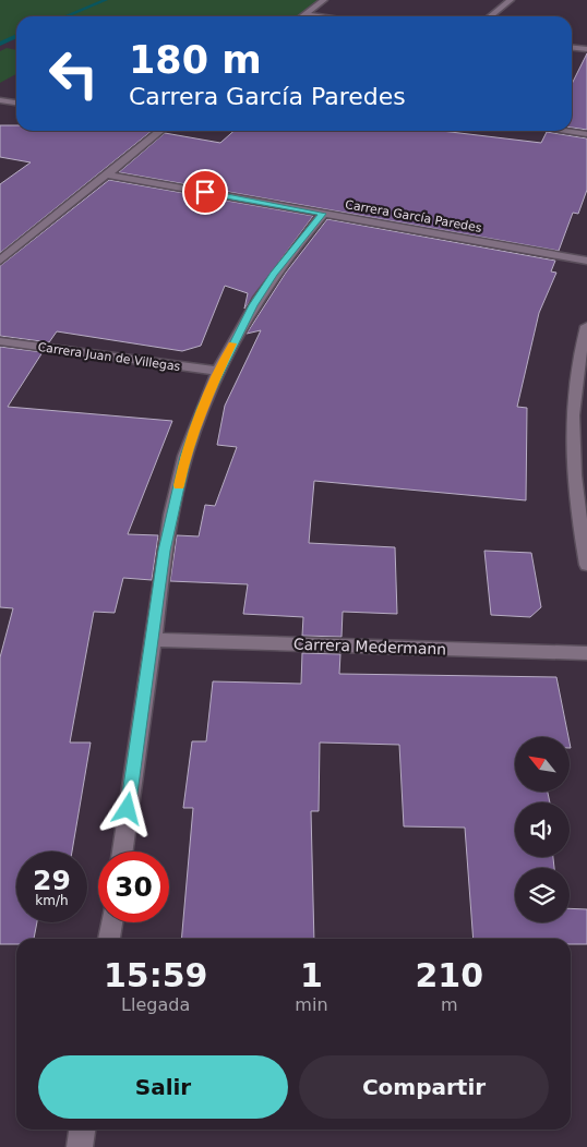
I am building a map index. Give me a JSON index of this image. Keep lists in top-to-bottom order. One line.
{"streets":{"street":["Carrera García Paredes","Carrera Juan de Villegas","Carrera Medermann"]},"north":"top left","page":{"turn":["180 m","Carrera García Paredes"],"speed":"29 km/h","limit":"30","eta":["15:59","Llegada","1","min","210","m"],"buttons":["Salir","Compartir"]}}
